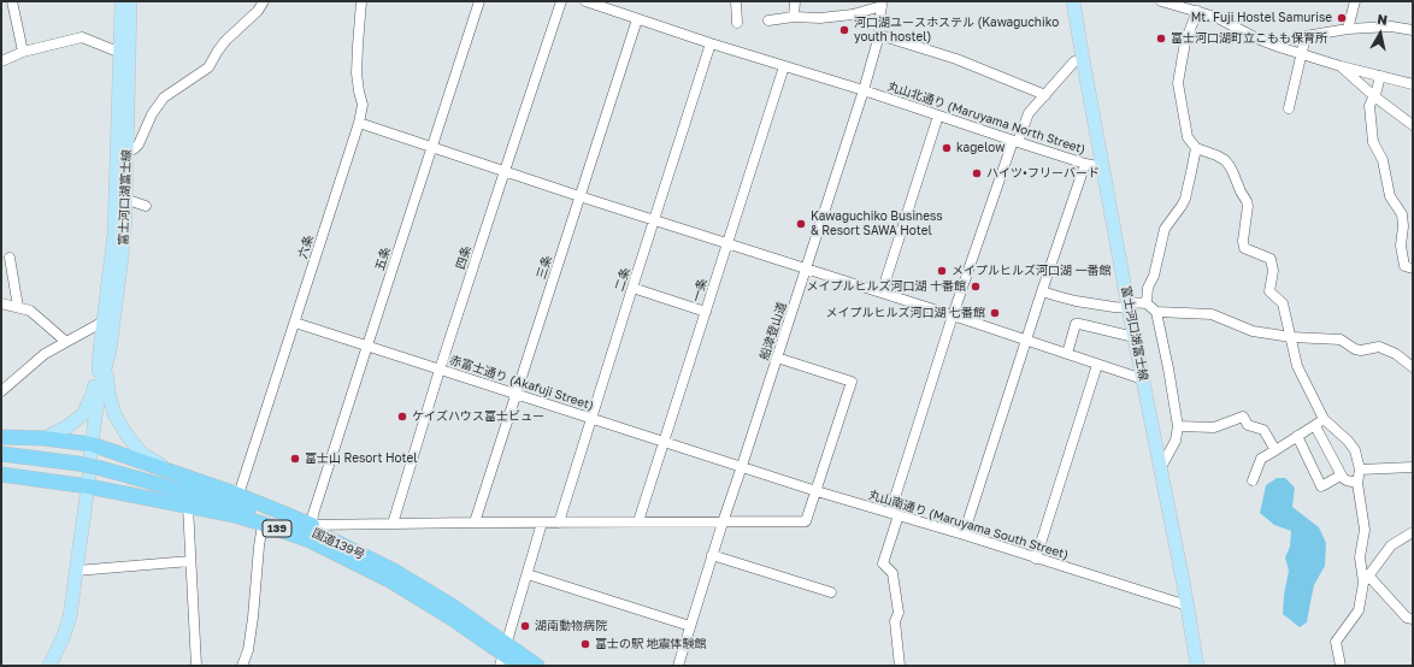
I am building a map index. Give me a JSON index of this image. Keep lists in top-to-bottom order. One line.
{"streets":{"highway":["139","国道139号"],"main road":["富士河口湖富士線"],"street":["丸山北通り (Maruyama North Street)","六条","四条","五条","三条","二条","一条","船津登山道","赤富士通り (Akafuji Street)","丸山南通り (Maruyama South Street)"]},"crossings":[["丸山北通り (Maruyama North Street)","富士河口湖富士線"],["丸山北通り (Maruyama North Street)","三条"],["丸山北通り (Maruyama North Street)","二条"],["丸山北通り (Maruyama North Street)","一条"],["丸山北通り (Maruyama North Street)","船津登山道"],["富士河口湖富士線","丸山南通り (Maruyama South Street)"],["富士河口湖富士線","国道139号"],["六条","赤富士通り (Akafuji Street)"],["四条","赤富士通り (Akafuji Street)"],["五条","赤富士通り (Akafuji Street)"],["三条","赤富士通り (Akafuji Street)"],["二条","赤富士通り (Akafuji Street)"],["一条","赤富士通り (Akafuji Street)"],["船津登山道","赤富士通り (Akafuji Street)"],["船津登山道","丸山南通り (Maruyama South Street)"],["赤富士通り (Akafuji Street)","丸山南通り (Maruyama South Street)"]],"places":["Mt. Fuji Hostel Samurise","河口湖ユースホステル (Kawaguchiko youth hostel)","富士河口湖町立こもも保育所","kagelow","ハイツ•フリーバード","Kawaguchiko Business & Resort SAWA Hotel","メイプルヒルズ河口湖 一番館","メイプルヒルズ河口湖 十番館","メイプルヒルズ河口湖 七番館","ケイズハウス富士ビュー","富士山 Resort Hotel","湖南動物病院","富士の駅 地震体験館"],"north":"top"}
